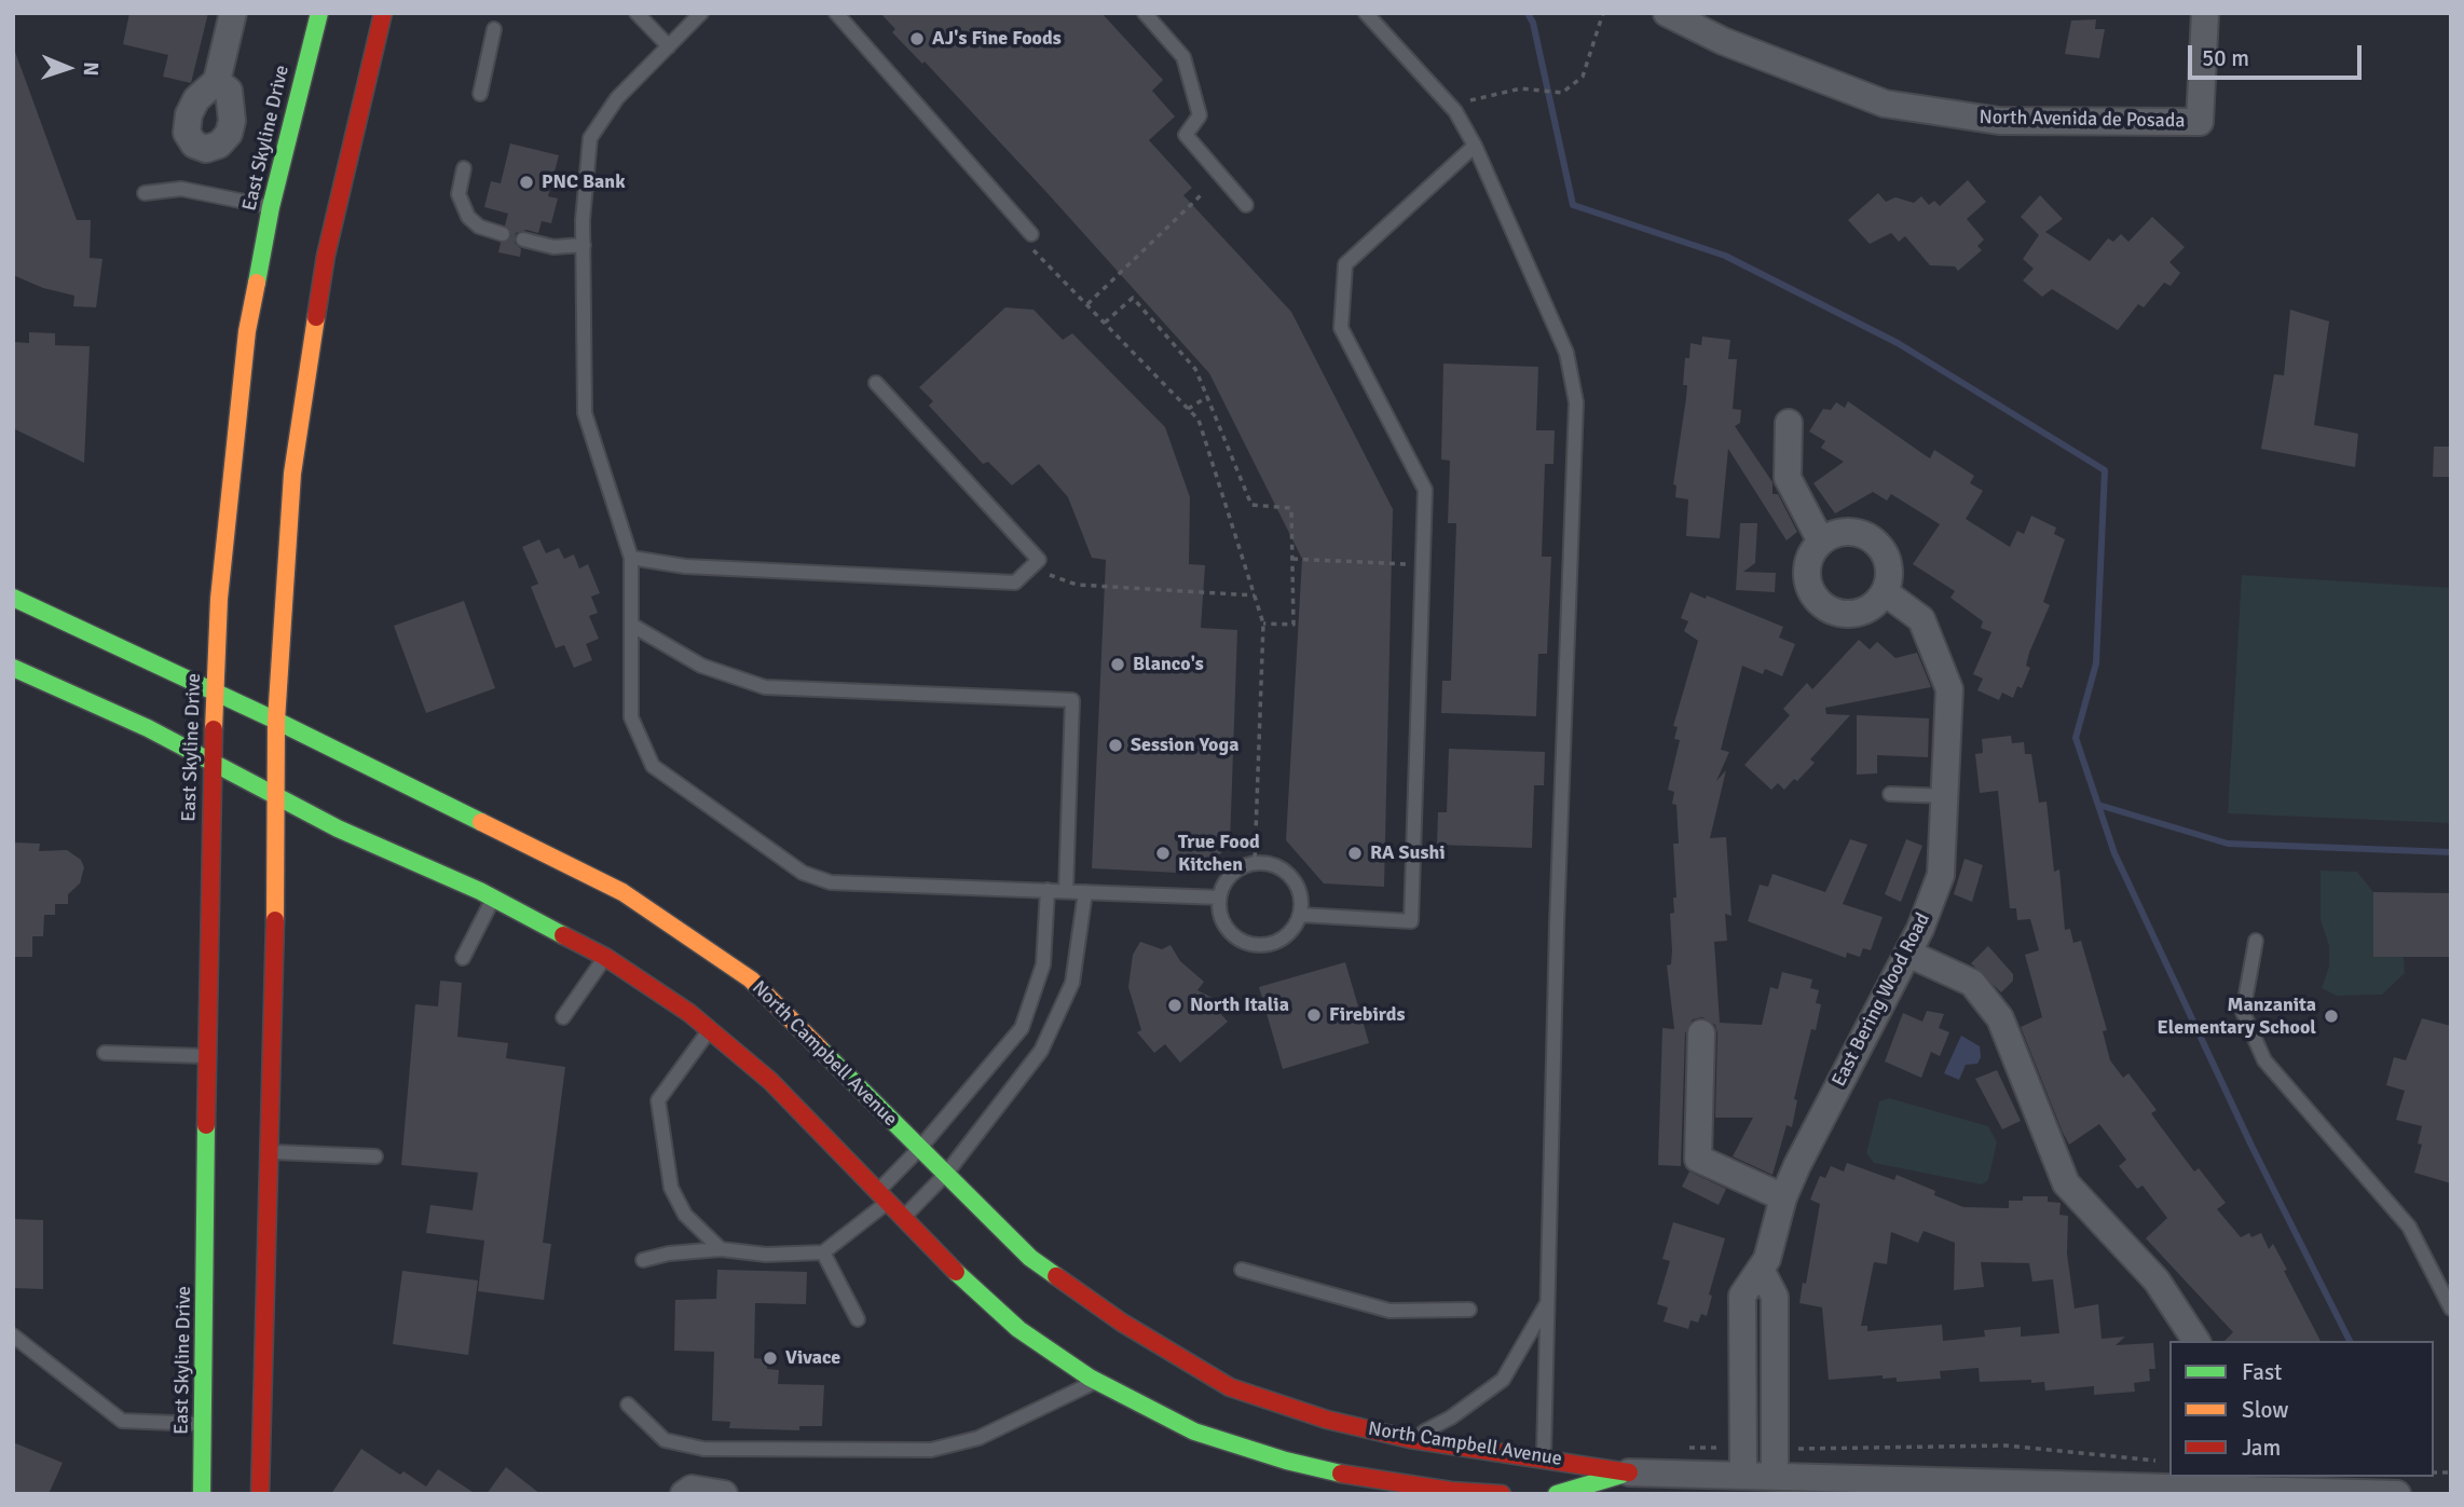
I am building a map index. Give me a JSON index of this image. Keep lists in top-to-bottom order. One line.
{"streets":{"main road":["East Skyline Drive","North Campbell Avenue"],"street":["North Avenida de Posada","East Bering Wood Road"]},"crossings":[["East Skyline Drive","North Campbell Avenue"]],"places":["AJ's Fine Foods","PNC Bank","Blanco's","Session Yoga","True Food Kitchen","RA Sushi","North Italia","Firebirds","Manzanita Elementary School","Vivace"],"legend":["Fast","Slow","Jam"],"scale_bar":"50 m","north":"right"}
